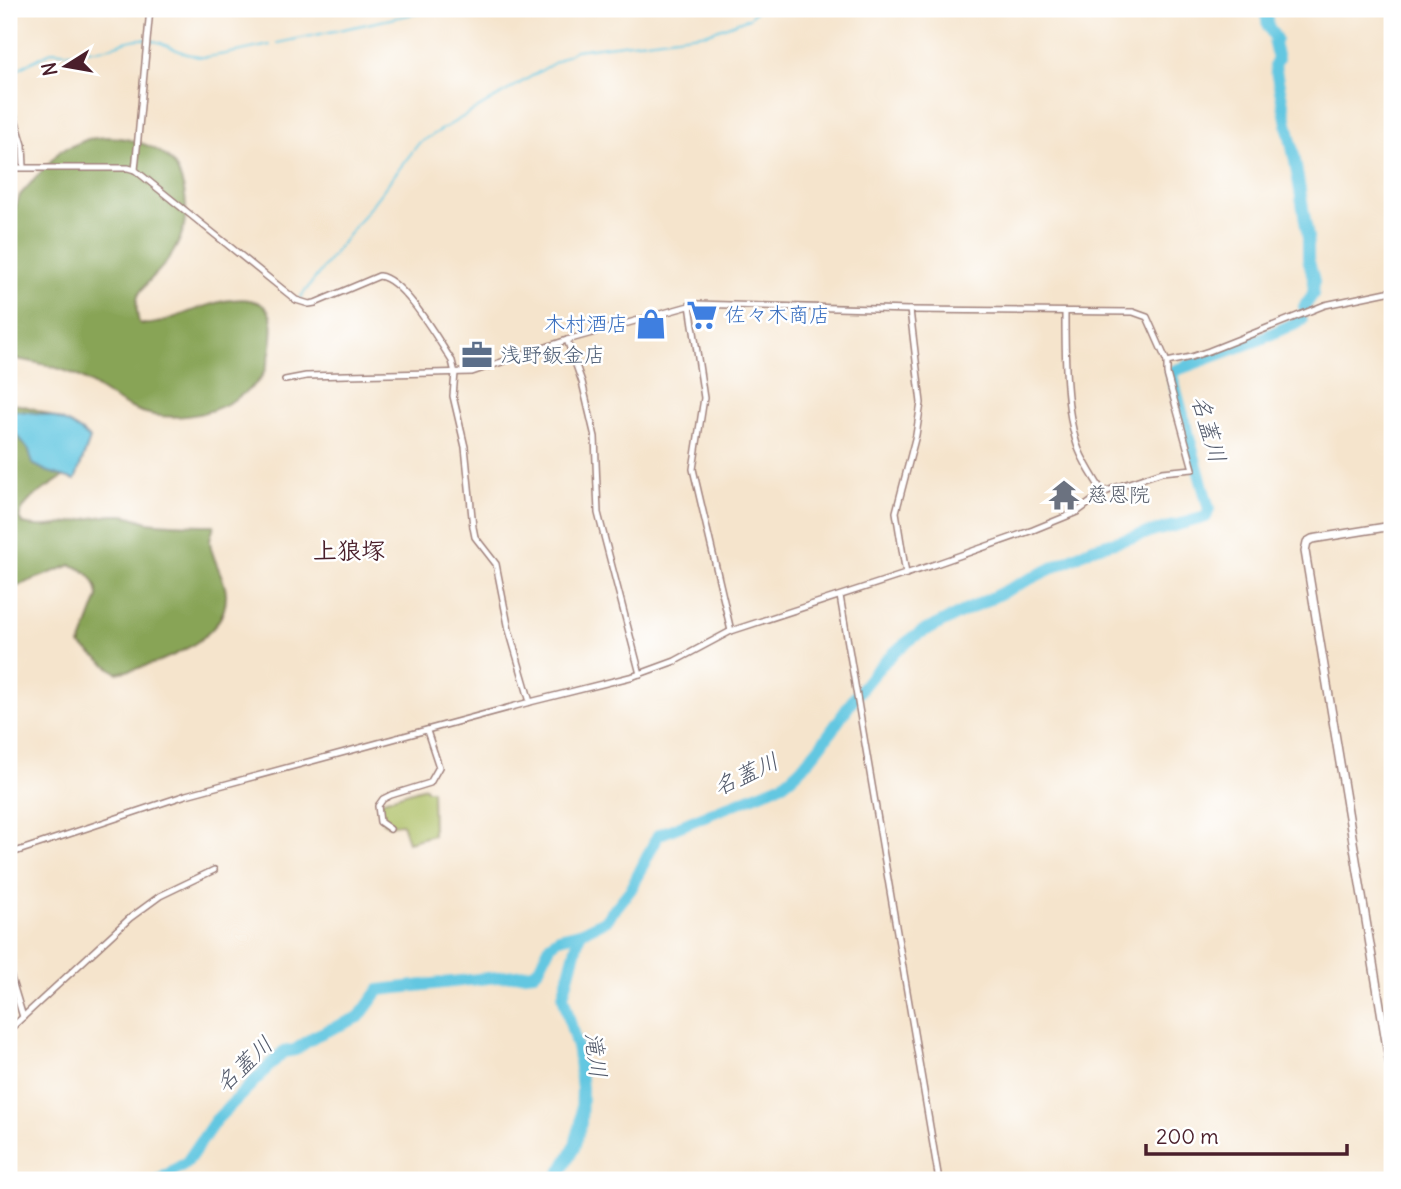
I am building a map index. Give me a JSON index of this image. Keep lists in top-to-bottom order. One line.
{"districts":["上狼塚"],"water":["名蓋川","滝川"],"places":{"supermarket":["佐々木商店"],"shop":["木村酒店"],"office":["浅野鈑金店"],"temple":["慈恩院"]},"scale_bar":"200 m","north":"left"}
